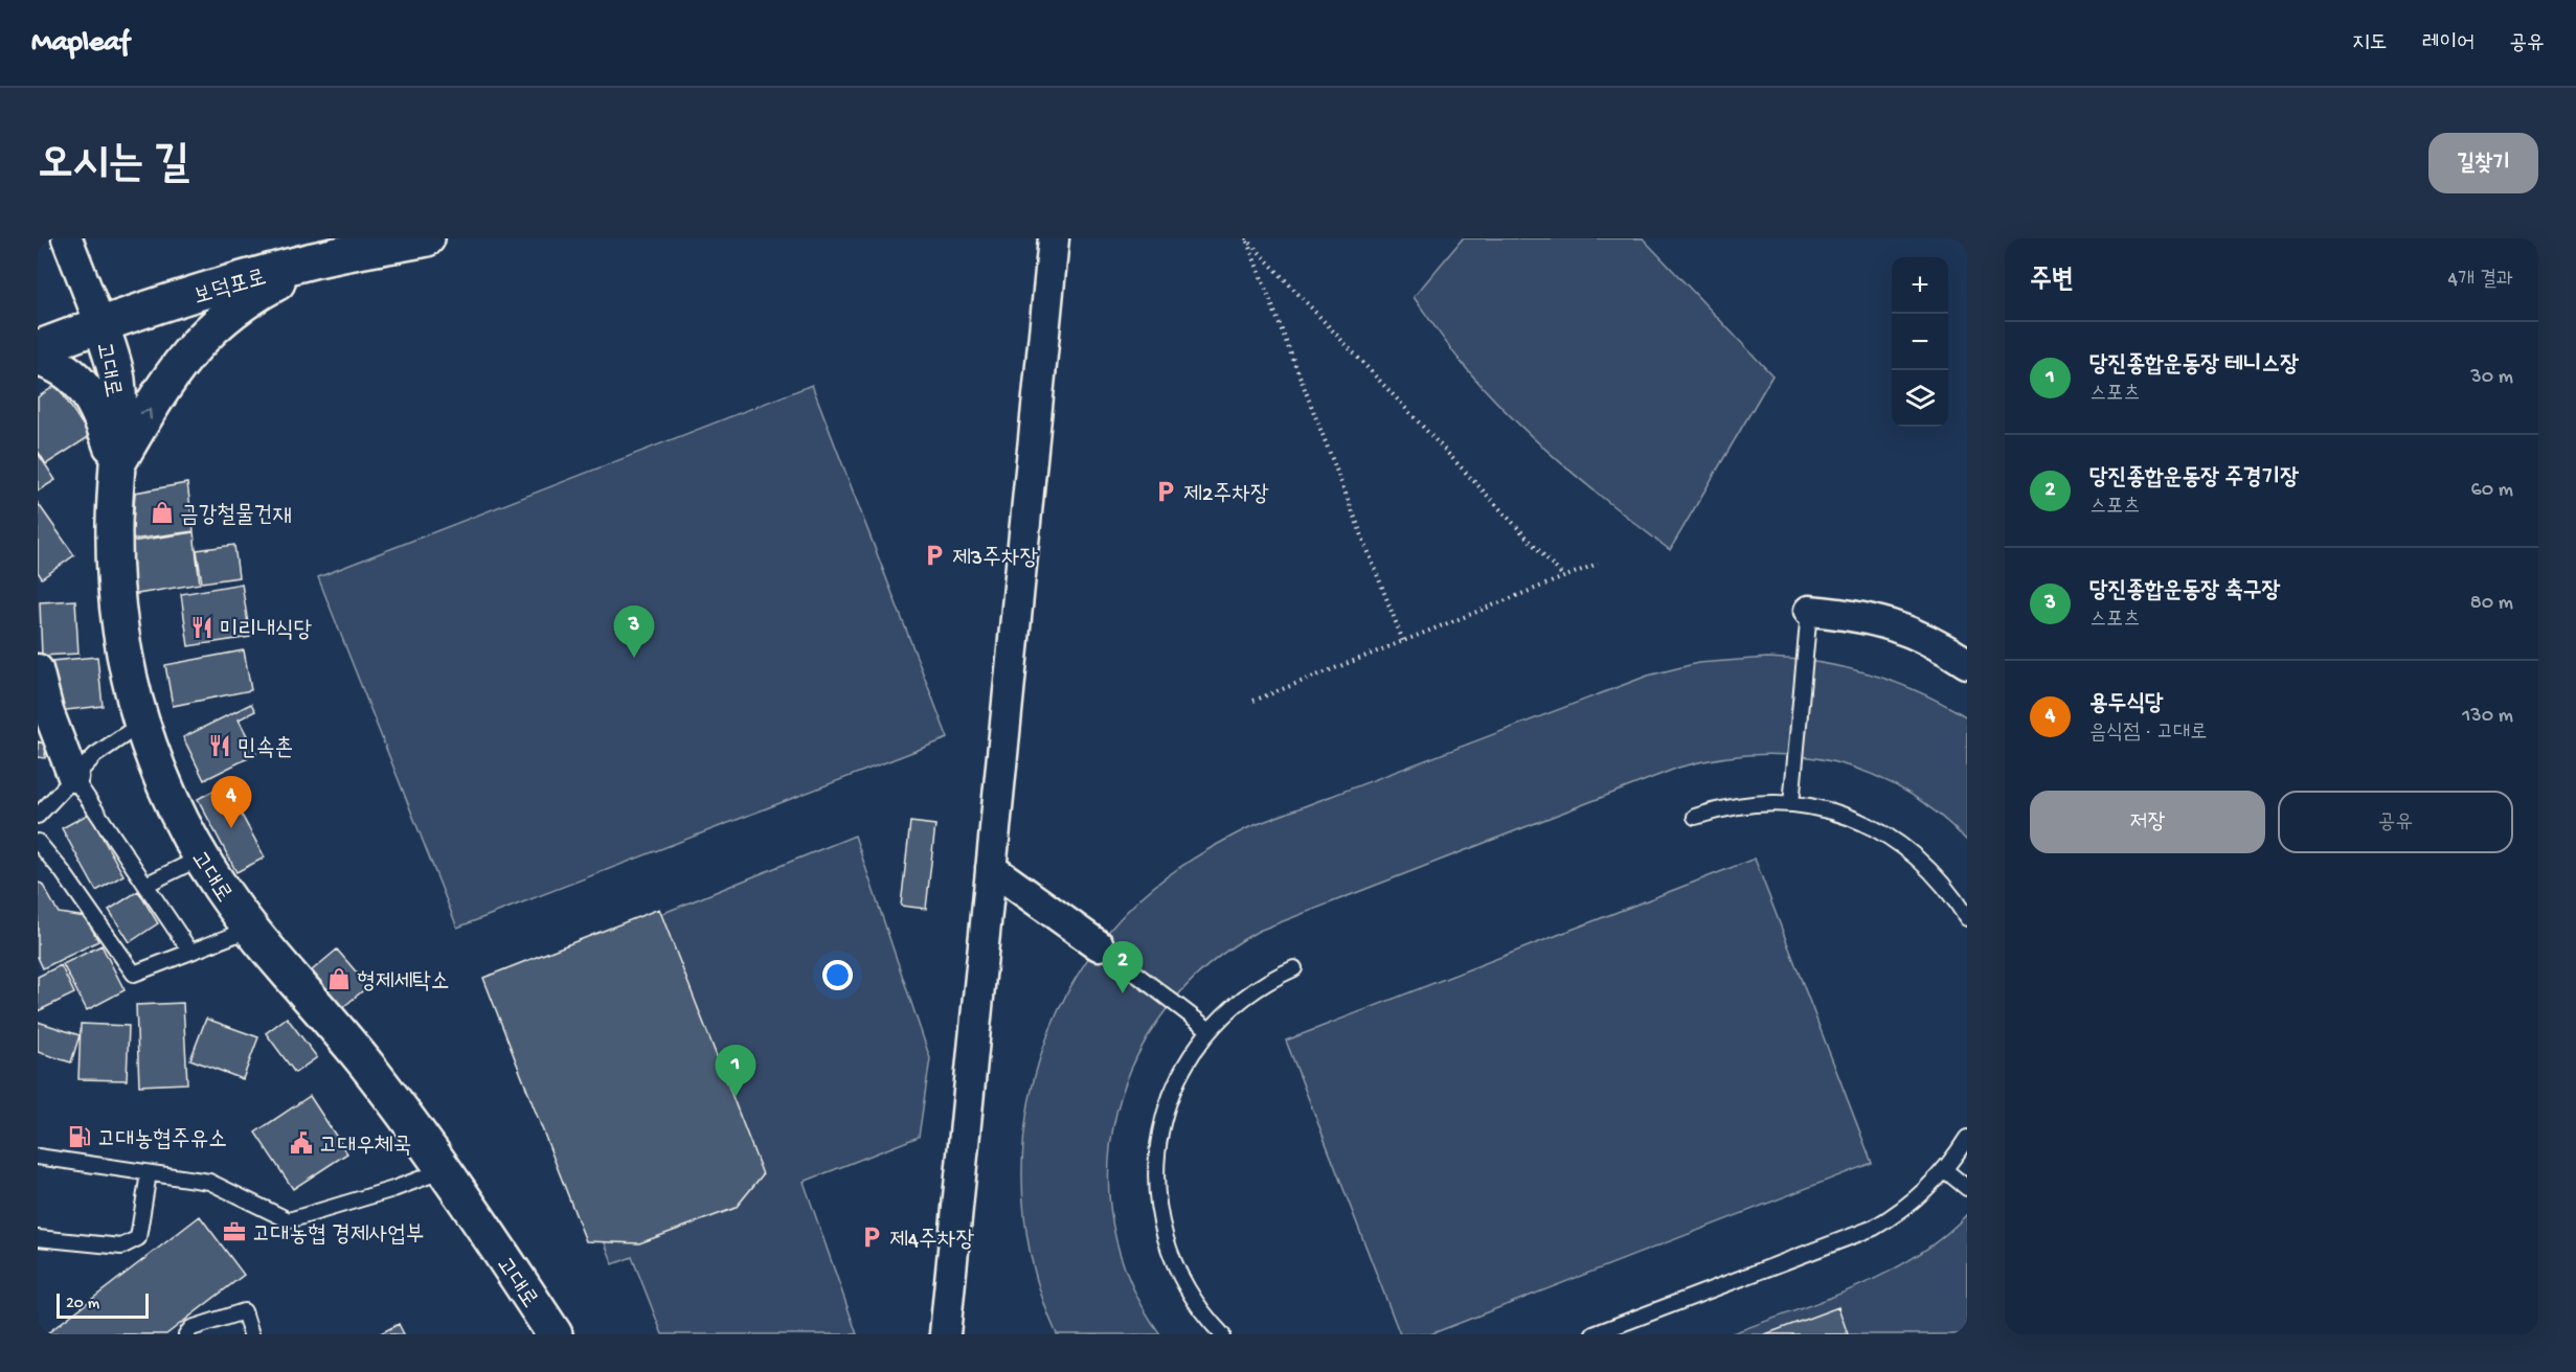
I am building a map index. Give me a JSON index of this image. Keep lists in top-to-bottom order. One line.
{"streets":{"street":["보덕포로","고대로"]},"crossings":[["보덕포로","고대로"]],"places":{"parking":["제2주차장","제3주차장","제4주차장"],"shop":["금강철물건재","형제세탁소"],"restaurant":["미리내식당","민속촌"],"fuel station":["고대농협주유소"],"public building":["고대우체국"],"office":["고대농협 경제사업부"]},"scale_bar":"20 m","page":{"header":"Mapleaf","nav":["지도","레이어","공유"],"buttons":["길찾기",["저장","공유"]],"title":"오시는 길","heading":["주변","4개 결과"],"map_buttons":["+","−"],"list":[{"mark":"1","name":"당진종합운동장 테니스장","note":"스포츠","value":"30 m"},{"mark":"2","name":"당진종합운동장 주경기장","note":"스포츠","value":"60 m"},{"mark":"3","name":"당진종합운동장 축구장","note":"스포츠","value":"80 m"},{"mark":"4","name":"용두식당","note":"음식점 · 고대로","value":"130 m"}],"pins":["3","4","2","1"],"scale":"20 m"}}
